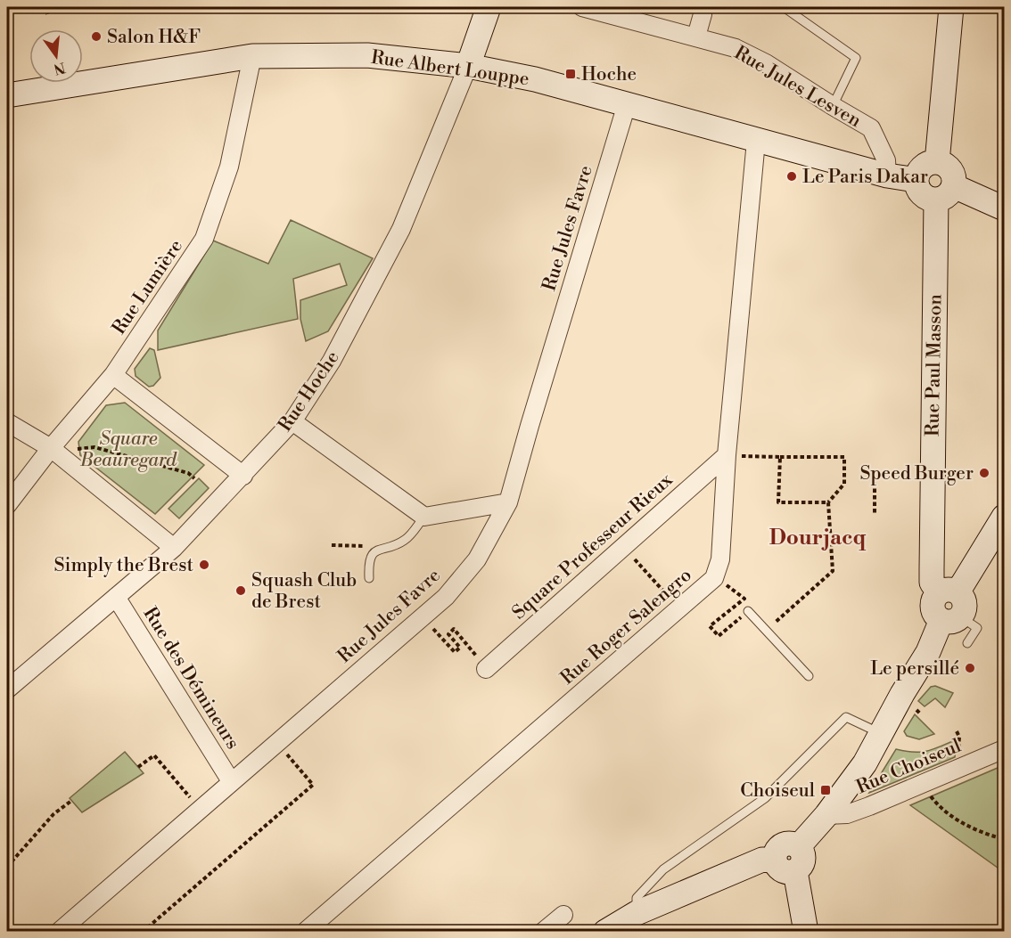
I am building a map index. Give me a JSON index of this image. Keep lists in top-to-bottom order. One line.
{"streets":{"main road":["Rue Albert Louppe","Rue Paul Masson","Rue Hoche"],"street":["Rue Jules Lesven","Rue Jules Favre","Rue Lumière","Square Professeur Rieux","Rue Roger Salengro","Rue des Démineurs","Rue Choiseul"]},"crossings":[["Rue Albert Louppe","Rue Jules Lesven"],["Rue Albert Louppe","Rue Jules Favre"],["Rue Albert Louppe","Rue Lumière"],["Rue Albert Louppe","Rue Paul Masson"],["Rue Albert Louppe","Rue Hoche"],["Rue Albert Louppe","Rue Roger Salengro"],["Rue Jules Favre","Rue des Démineurs"],["Rue Hoche","Rue des Démineurs"],["Square Professeur Rieux","Rue Roger Salengro"]],"districts":["Dourjacq"],"parks":["Square Beauregard"],"places":{"other":["Salon H&F","Le Paris Dakar","Speed Burger","Simply the Brest","Squash Club de Brest","Le persillé"],"transit":["Hoche","Choiseul"]},"north":"bottom"}
